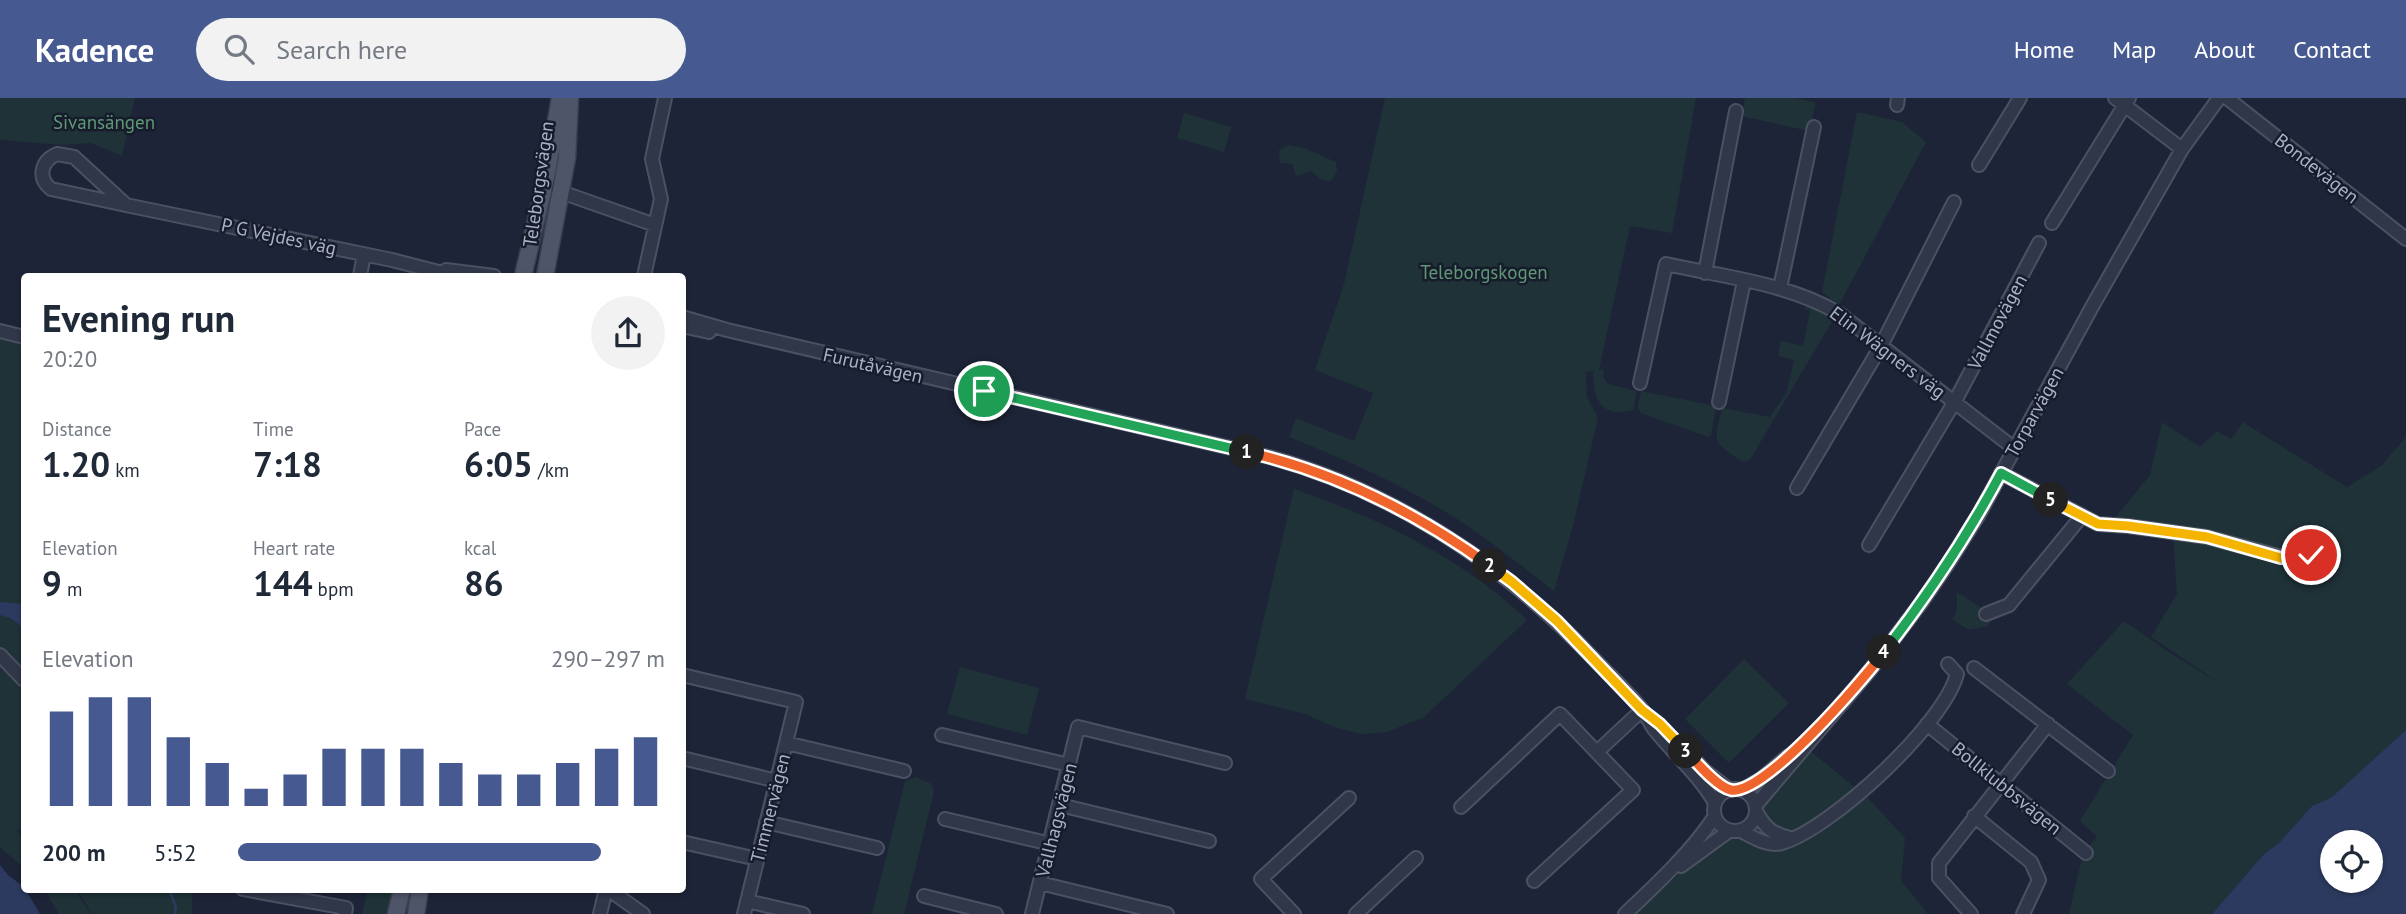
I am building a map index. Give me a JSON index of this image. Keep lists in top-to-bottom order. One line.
{"streets":{"main road":["Teleborgsvägen"],"street":["Bondevägen","P G Vejdes väg","Vallmovägen","Elin Wägners väg","Furutåvägen","Torparvägen","Bollklubbsvägen","Timmervägen","Vallhagsvägen"]},"crossings":[["Vallmovägen","Elin Wägners väg"],["Elin Wägners väg","Torparvägen"],["Furutåvägen","Torparvägen"]],"parks":["Sivansängen","Teleborgskogen"],"page":{"header":"Kadence","search":"Search here","nav":["Home","Map","About","Contact"],"heading":["Evening run","20:20"],"stats":[["Distance","1.20 km"],["Time","7:18"],["Pace","6:05 /km"],["Elevation","9 m"],["Heart rate","144 bpm"],["kcal","86"]],"pins":["1","5","2","4","3"],"chart":["Elevation","290–297 m"],"list":[{"name":"200 m","note":"5:52"}]}}
